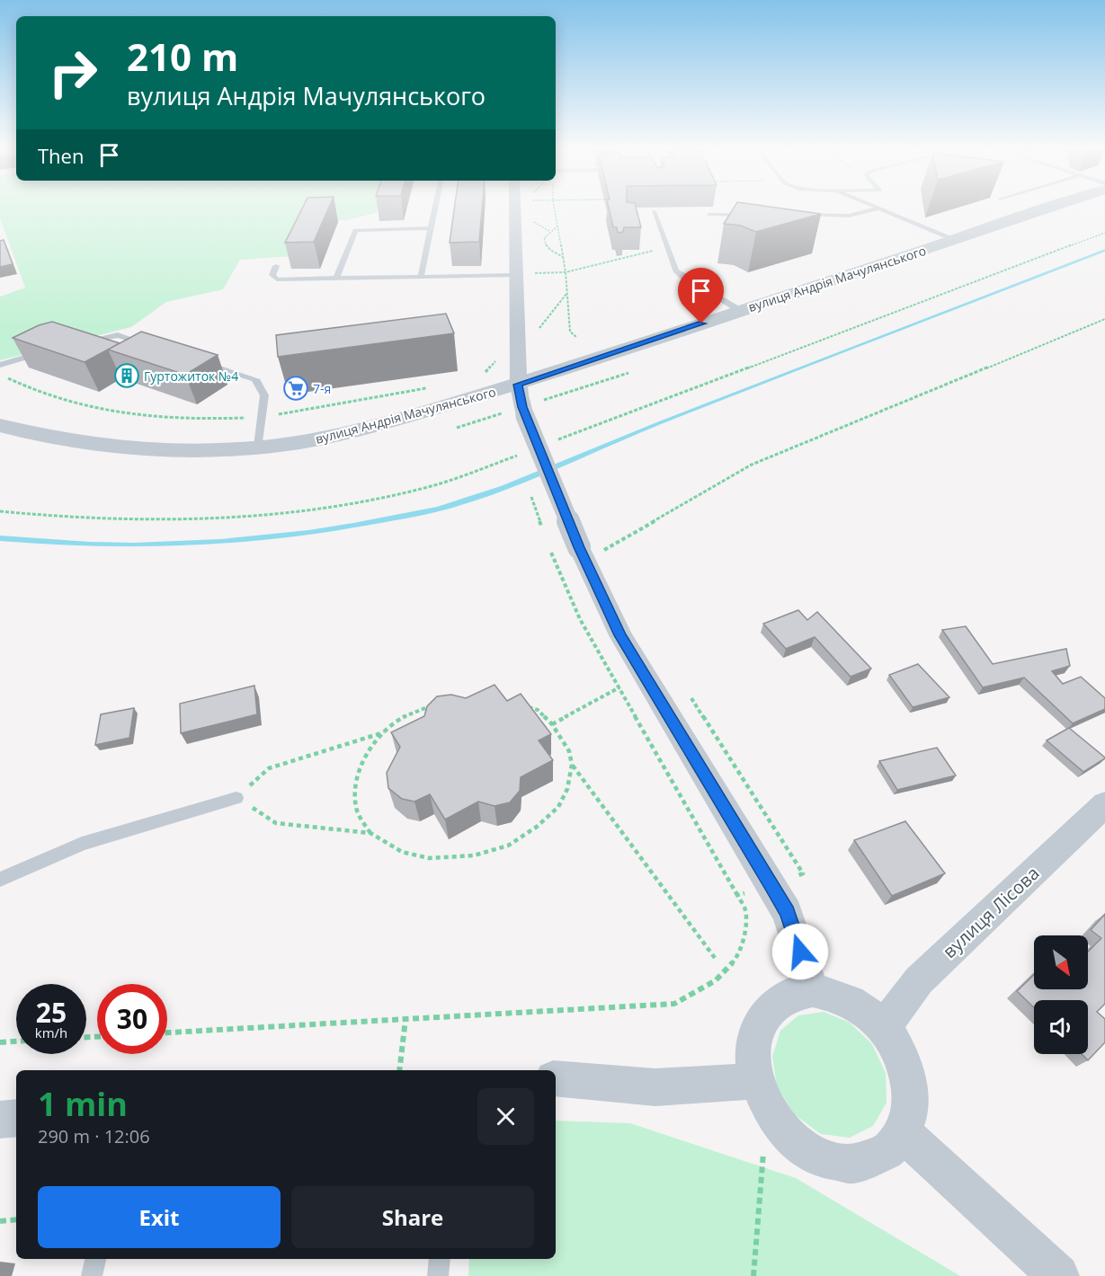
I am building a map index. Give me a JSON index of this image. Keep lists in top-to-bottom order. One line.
{"streets":{"street":["вулиця Андрія Мачулянського","вулиця Лісова"]},"places":{"building":["Гуртожиток №4"],"supermarket":["7-я"]},"north":"bottom right","page":{"turn":["210 m","вулиця Андрія Мачулянського"],"then":"Then","speed":"25 km/h","limit":"30","heading":["1 min","290 m · 12:06"],"buttons":["Exit","Share"]}}
